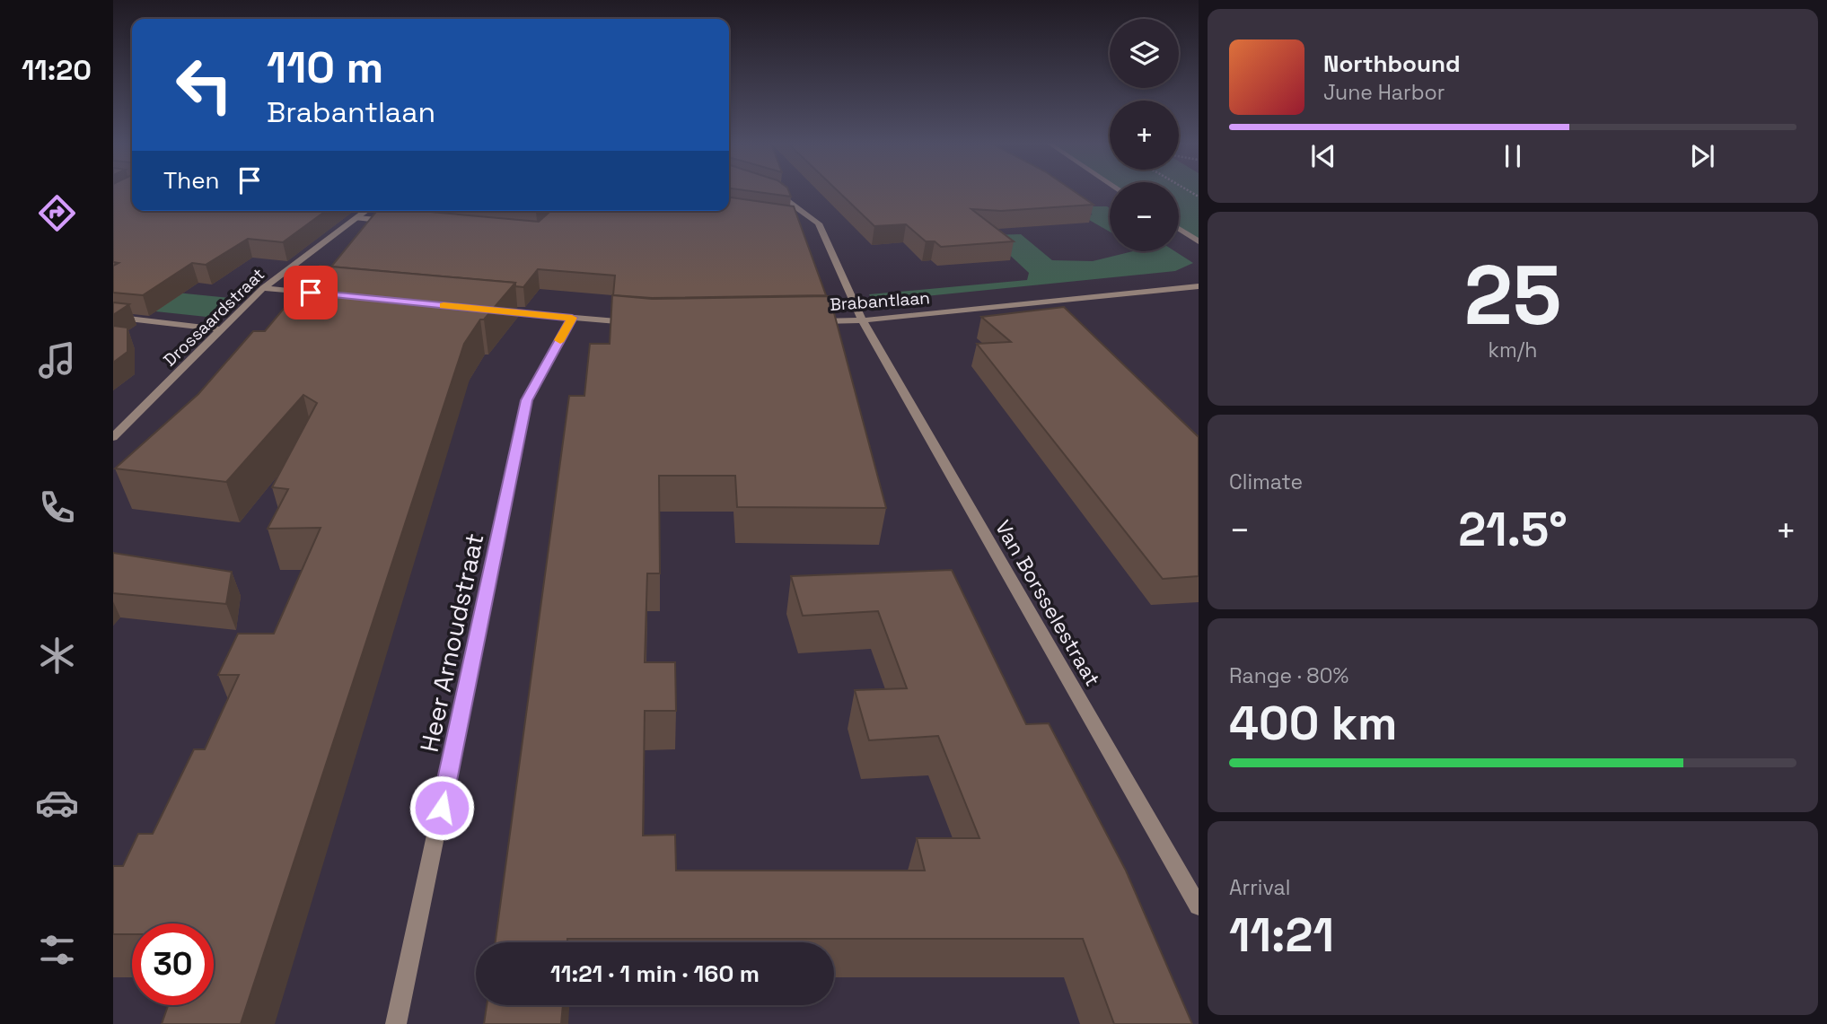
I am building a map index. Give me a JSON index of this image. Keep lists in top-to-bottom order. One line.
{"streets":{"street":["Brabantlaan","Drossaardstraat","Van Borsselestraat","Heer Arnoudstraat"]},"crossings":[["Brabantlaan","Van Borsselestraat"]],"page":{"tabs":"11:20","map_buttons":["+","−"],"turn":["110 m","Brabantlaan"],"song":["Northbound","June Harbor"],"then":"Then","tile":[["25","km/h"],"Climate",["Range · 80%","400 km"],["Arrival","11:21"]],"heat":["−","21.5°","+"],"limit":"30","trip":"11:21 · 1 min · 160 m"}}
